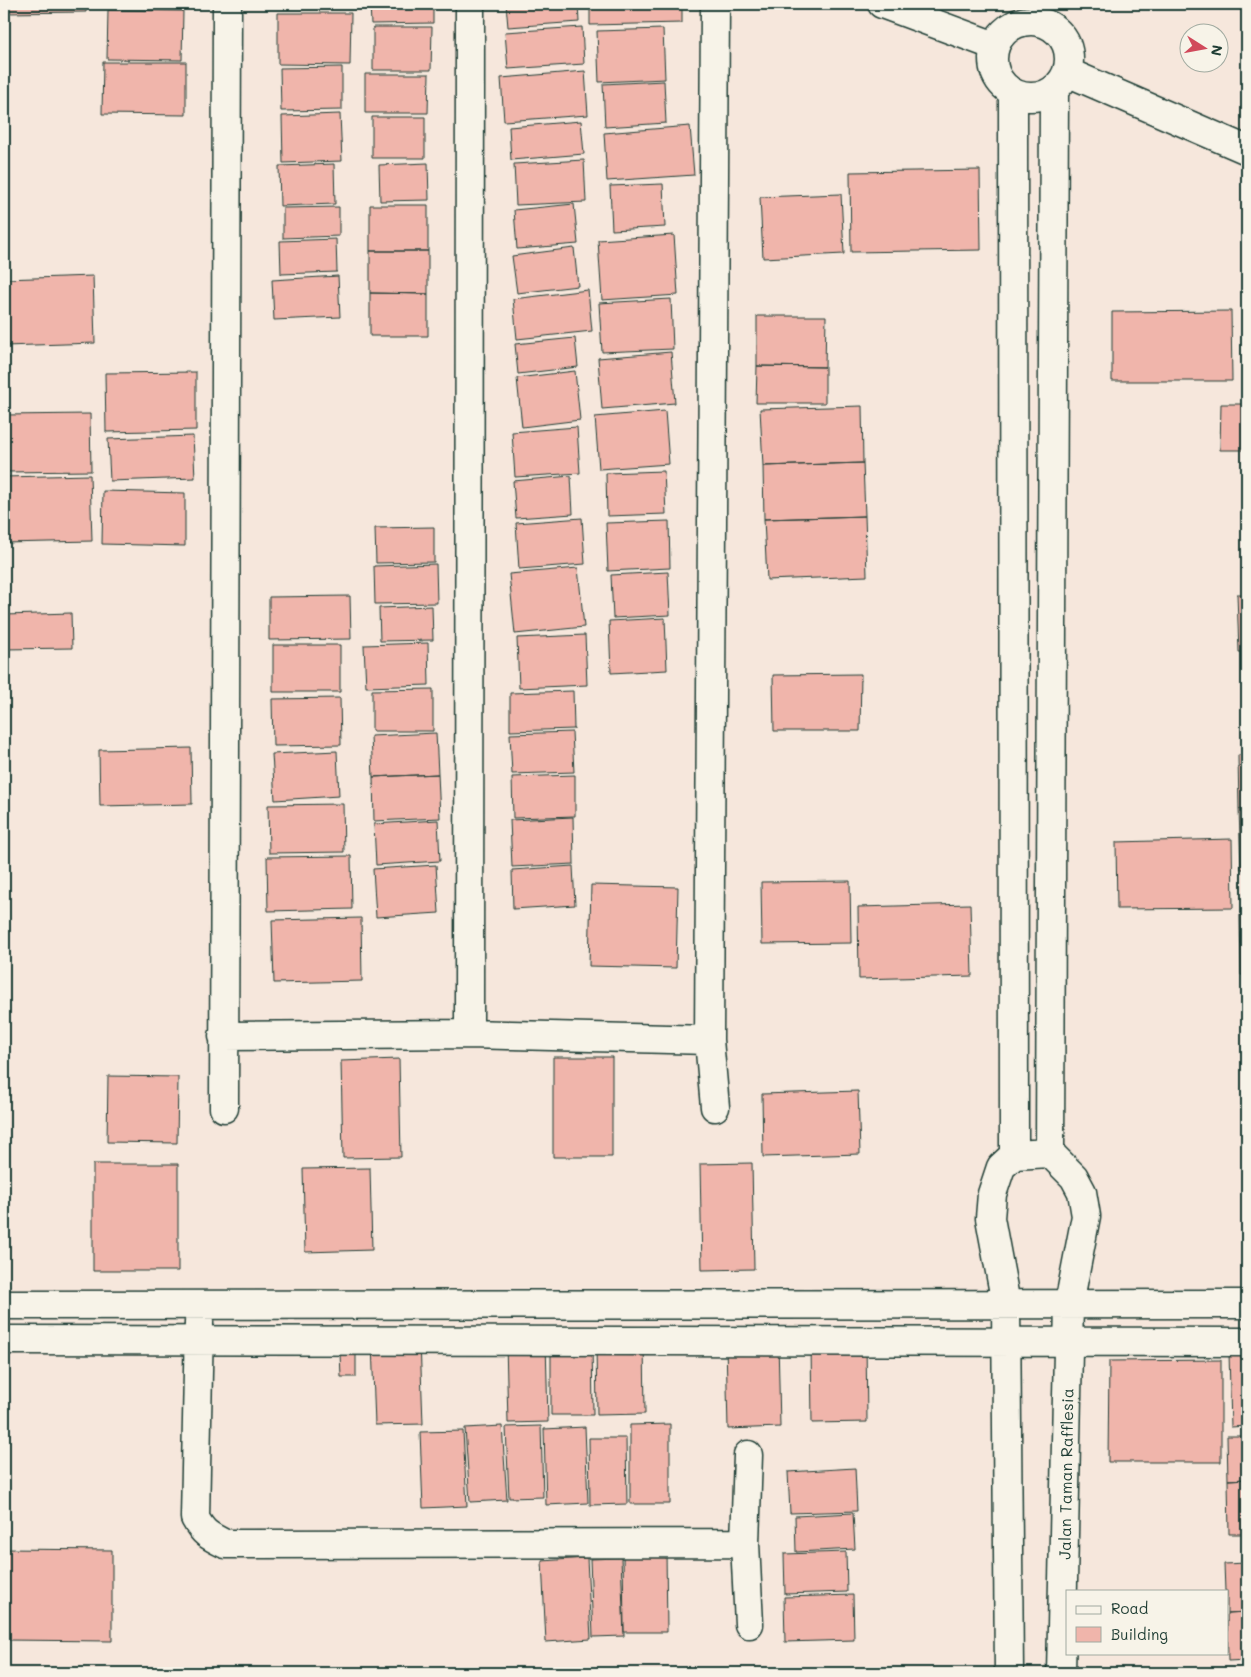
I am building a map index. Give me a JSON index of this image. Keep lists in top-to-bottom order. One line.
{"streets":{"street":["Jalan Taman Rafflesia"]},"legend":["Road","Building"],"north":"right"}
